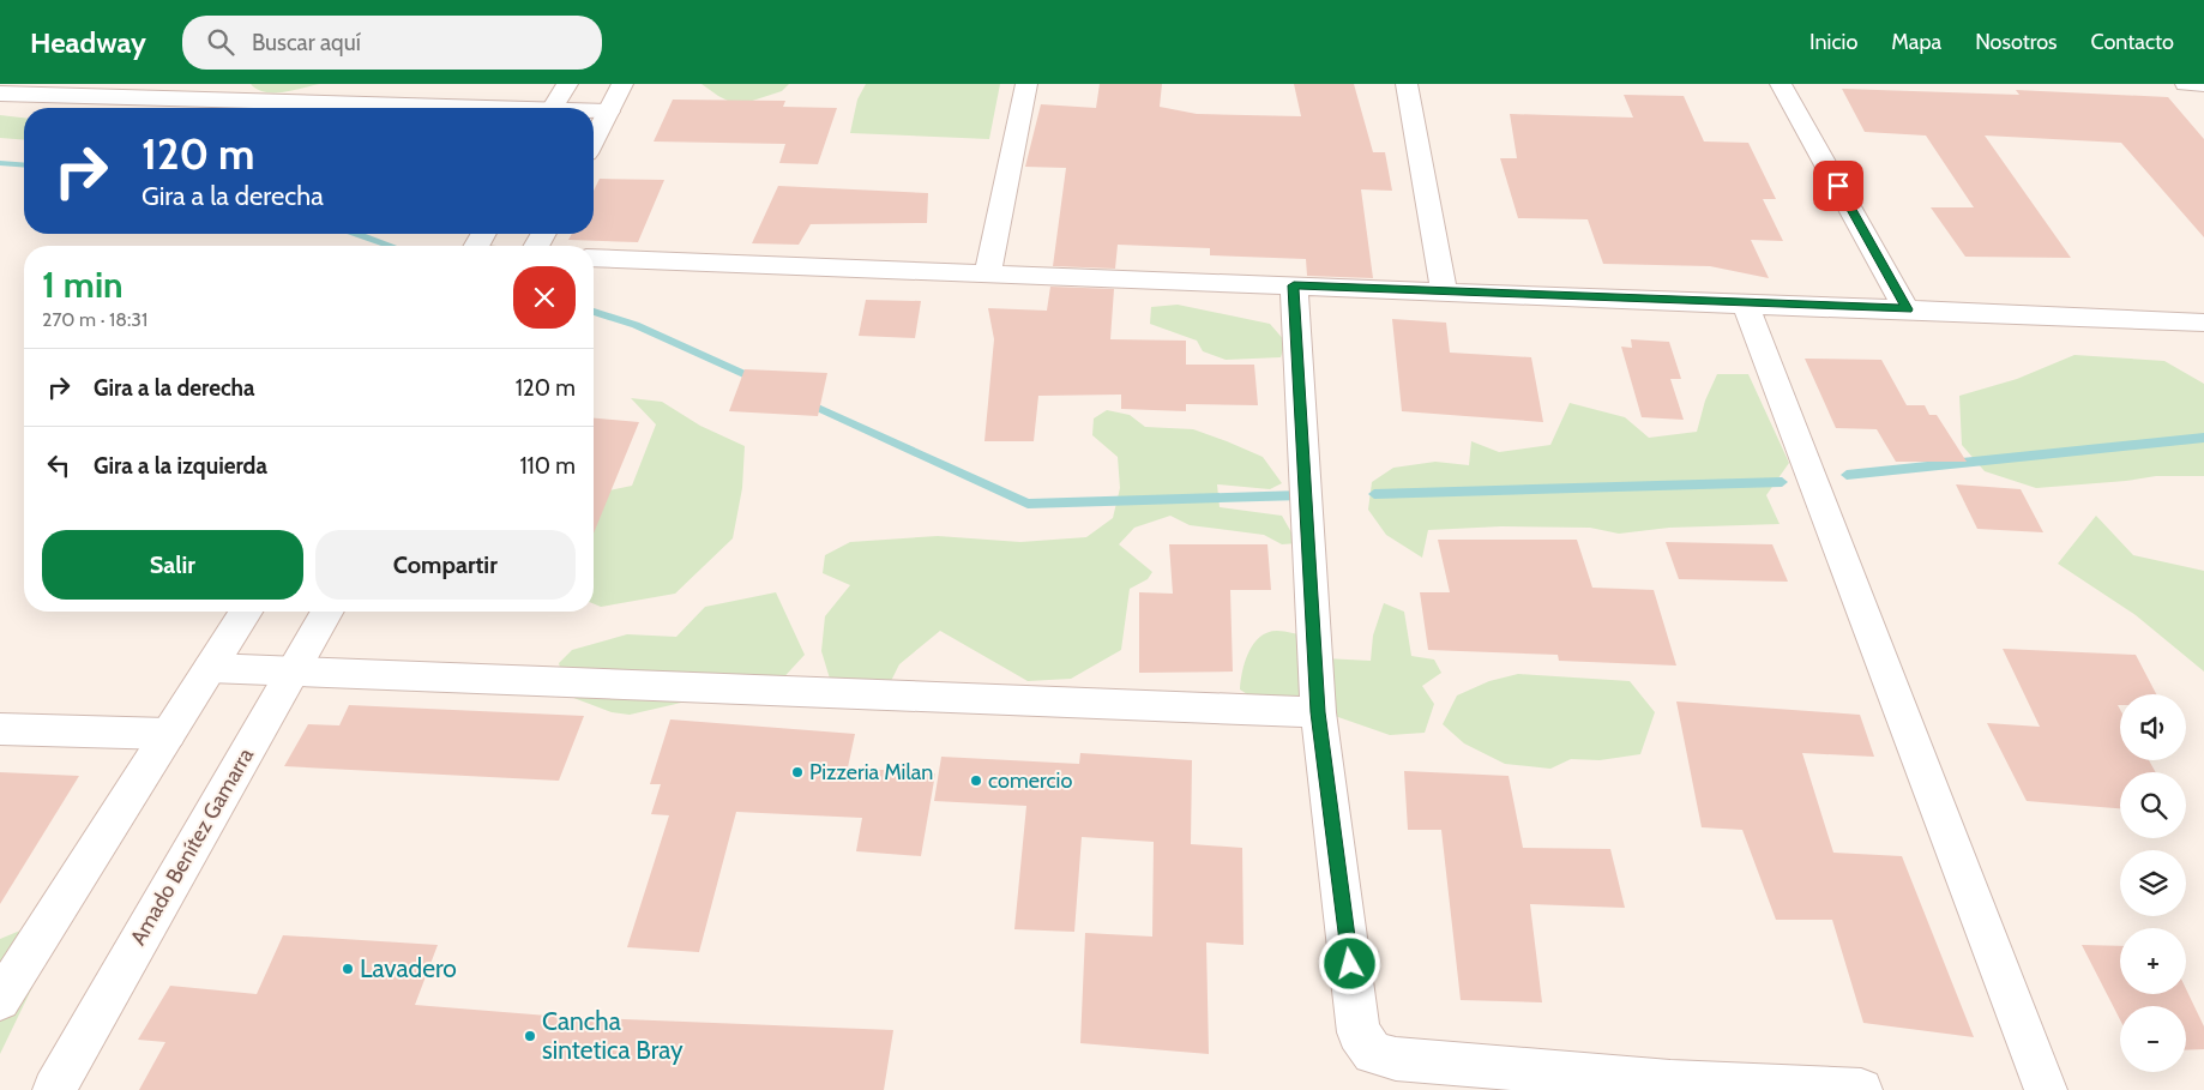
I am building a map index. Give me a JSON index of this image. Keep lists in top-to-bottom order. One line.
{"streets":{"street":["Amado Benítez Gamarra"]},"places":["Pizzeria Milan","comercio","Lavadero","Cancha sintetica Bray"],"page":{"header":"Headway","search":"Buscar aquí","nav":["Inicio","Mapa","Nosotros","Contacto"],"turn":["120 m","Gira a la derecha"],"heading":["1 min","270 m · 18:31"],"list":[{"name":"Gira a la derecha","value":"120 m"},{"name":"Gira a la izquierda","value":"110 m"}],"buttons":["Salir","Compartir"],"map_buttons":["+","−"]}}
